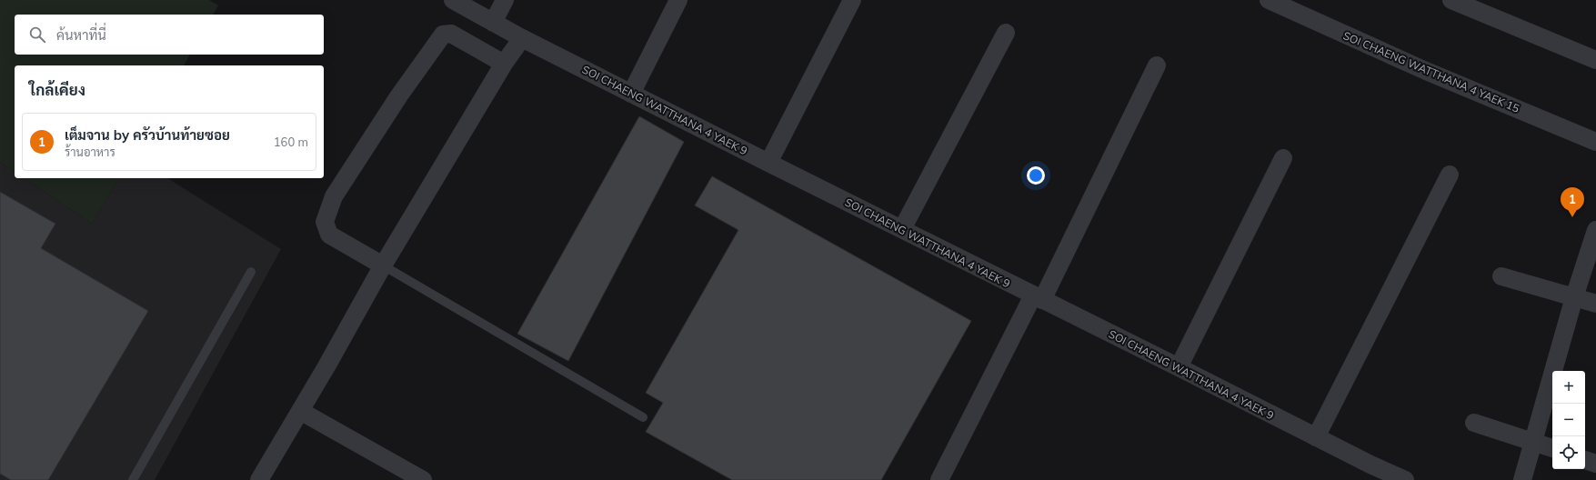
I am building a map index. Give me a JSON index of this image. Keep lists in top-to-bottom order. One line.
{"streets":{"street":["SOI CHAENG WATTHANA 4 YAEK 15","SOI CHAENG WATTHANA 4 YAEK 9"]},"page":{"search":"ค้นหาที่นี่","heading":"ใกล้เคียง","list":[{"mark":"1","name":"เต็มจาน by ครัวบ้านท้ายซอย","note":"ร้านอาหาร","value":"160 m"}],"pins":"1","map_buttons":["+","−"]}}
